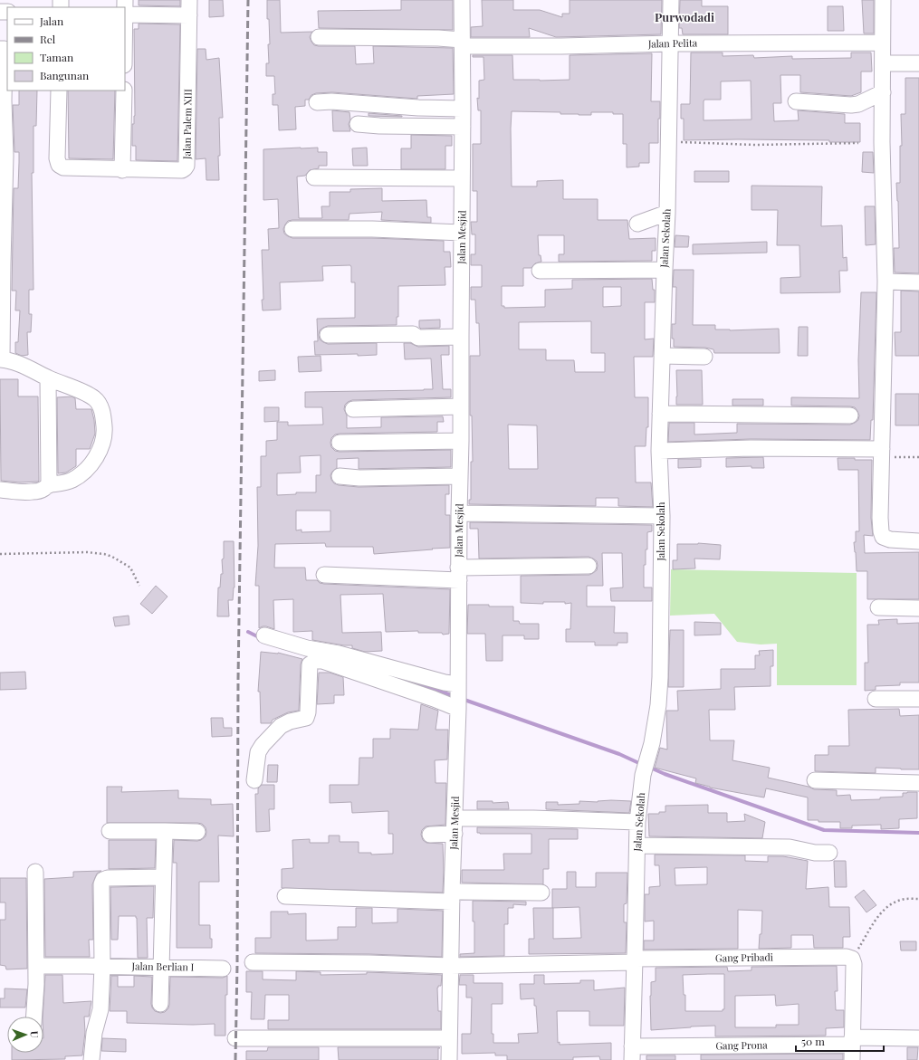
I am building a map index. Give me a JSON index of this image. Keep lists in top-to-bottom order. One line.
{"streets":{"street":["Jalan Pelita","Jalan Palem XIII","Jalan Mesjid","Jalan Sekolah","Gang Pribadi","Jalan Berlian I","Gang Prona"]},"crossings":[["Jalan Pelita","Jalan Mesjid"],["Jalan Pelita","Jalan Sekolah"],["Jalan Mesjid","Gang Pribadi"],["Jalan Sekolah","Gang Pribadi"],["Jalan Sekolah","Gang Prona"]],"districts":["Purwodadi"],"legend":["Jalan","Rel","Taman","Bangunan"],"scale_bar":"50 m","north":"right"}
